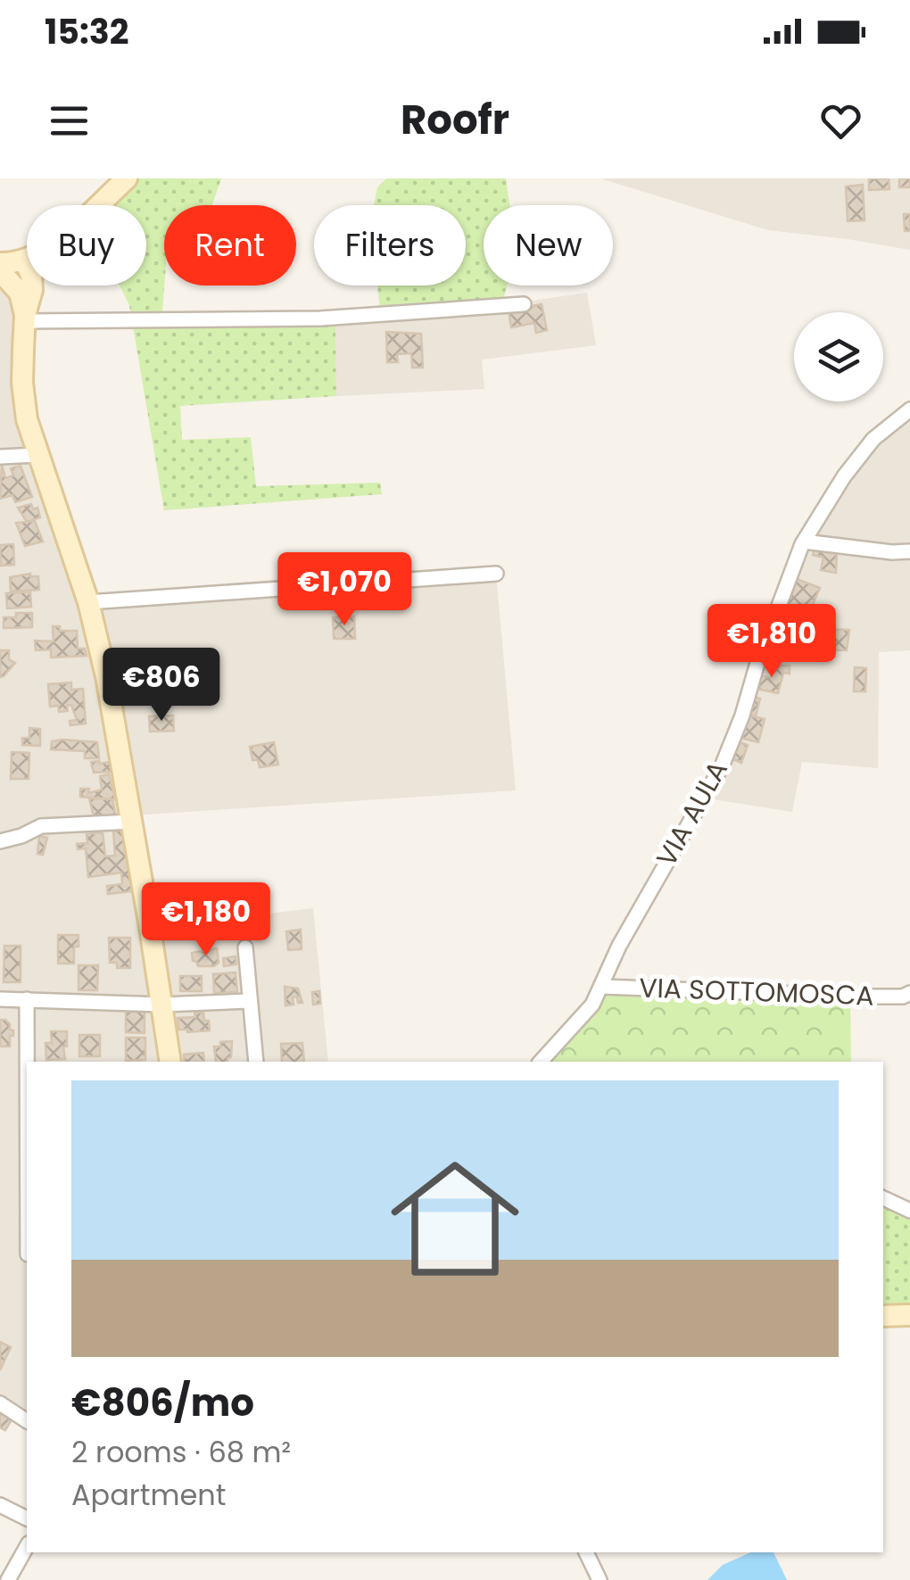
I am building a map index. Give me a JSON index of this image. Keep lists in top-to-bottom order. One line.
{"streets":{"street":["VIA AULA","VIA SOTTOMOSCA"]},"crossings":[["VIA AULA","VIA SOTTOMOSCA"]],"page":{"status":"15:32","header":"Roofr","chip":["Buy","Rent","Filters","New"],"price":["€1,070","€1,810","€806","€1,180"],"list":[{"name":"€806/mo","note":"2 rooms · 68 m² · Apartment"}]}}
